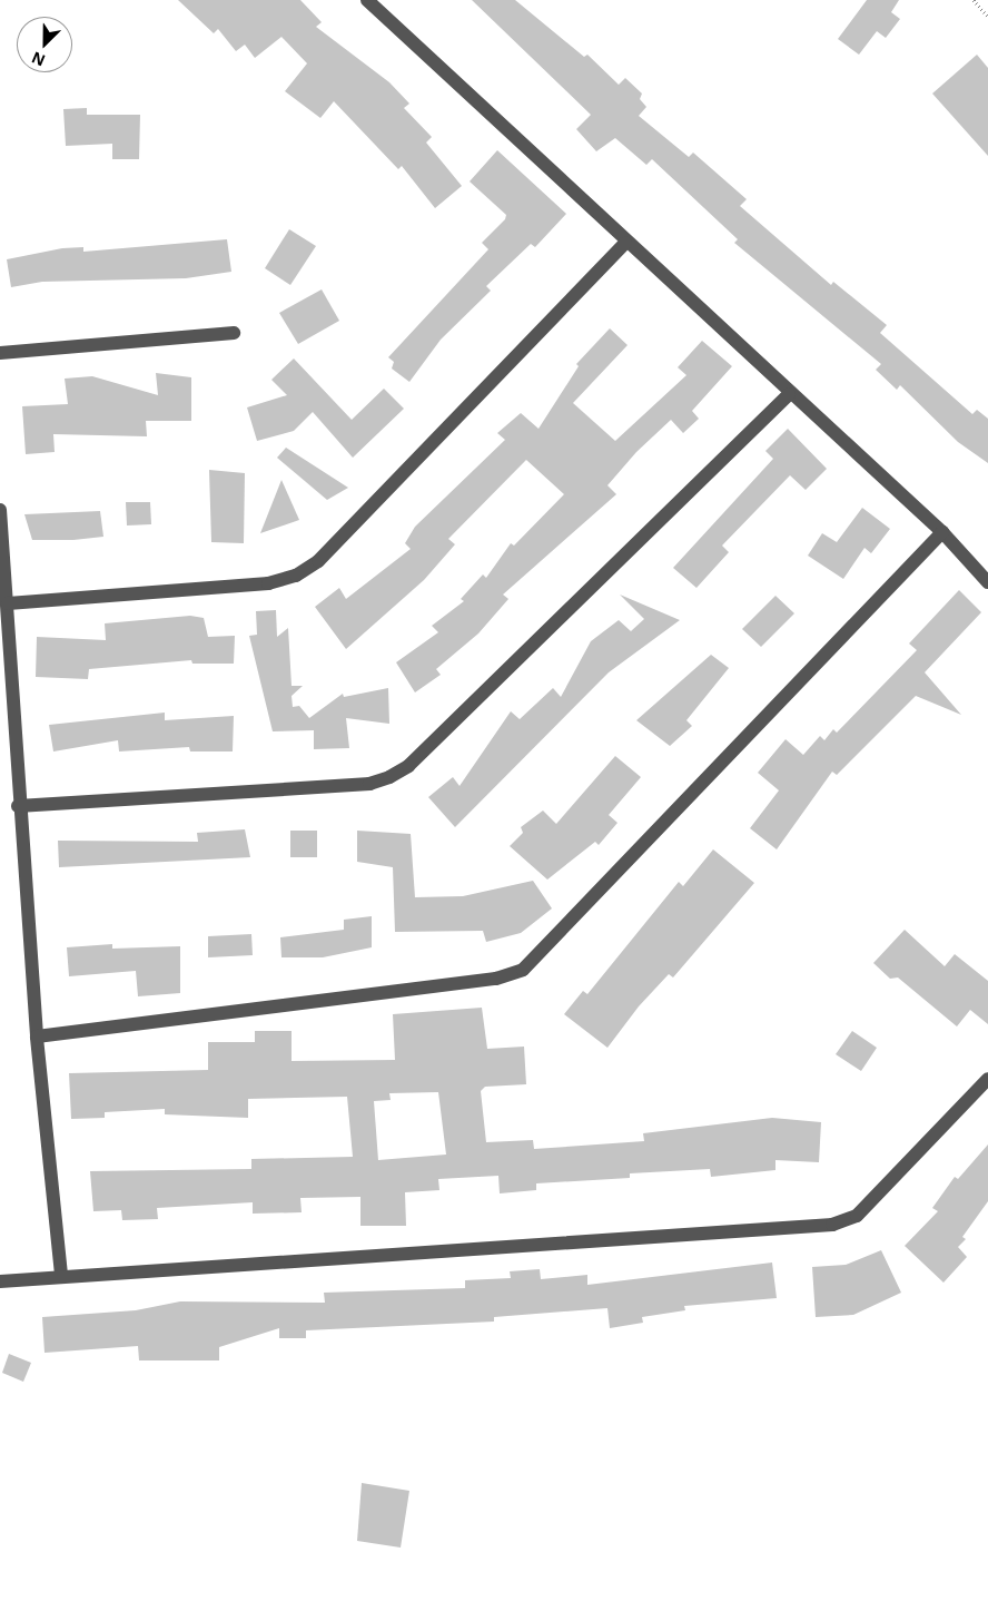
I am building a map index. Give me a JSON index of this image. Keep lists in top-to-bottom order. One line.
{"north":"bottom left"}
